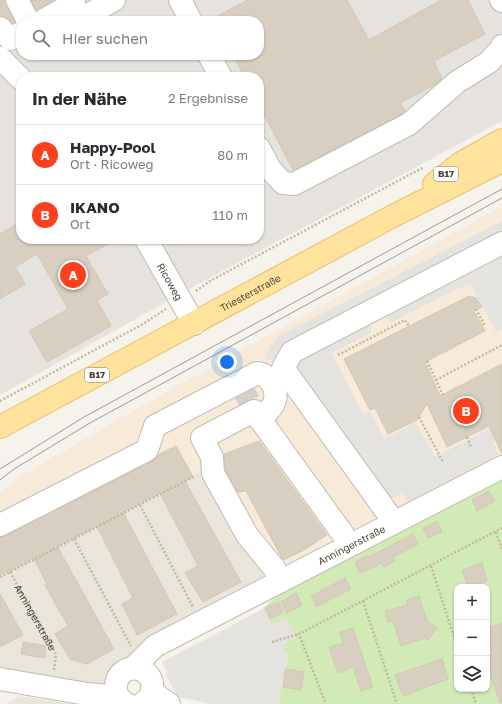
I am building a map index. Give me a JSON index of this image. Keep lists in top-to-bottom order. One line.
{"streets":{"main road":["B17","Triesterstraße"],"street":["Ricoweg","Anningerstraße"]},"crossings":[["B17","Triesterstraße"],["Ricoweg","Triesterstraße"]],"page":{"search":"Hier suchen","heading":["In der Nähe","2 Ergebnisse"],"list":[{"mark":"A","name":"Happy-Pool","note":"Ort · Ricoweg","value":"80 m"},{"mark":"B","name":"IKANO","note":"Ort","value":"110 m"}],"pins":["A","B"],"map_buttons":["+","−"]}}
